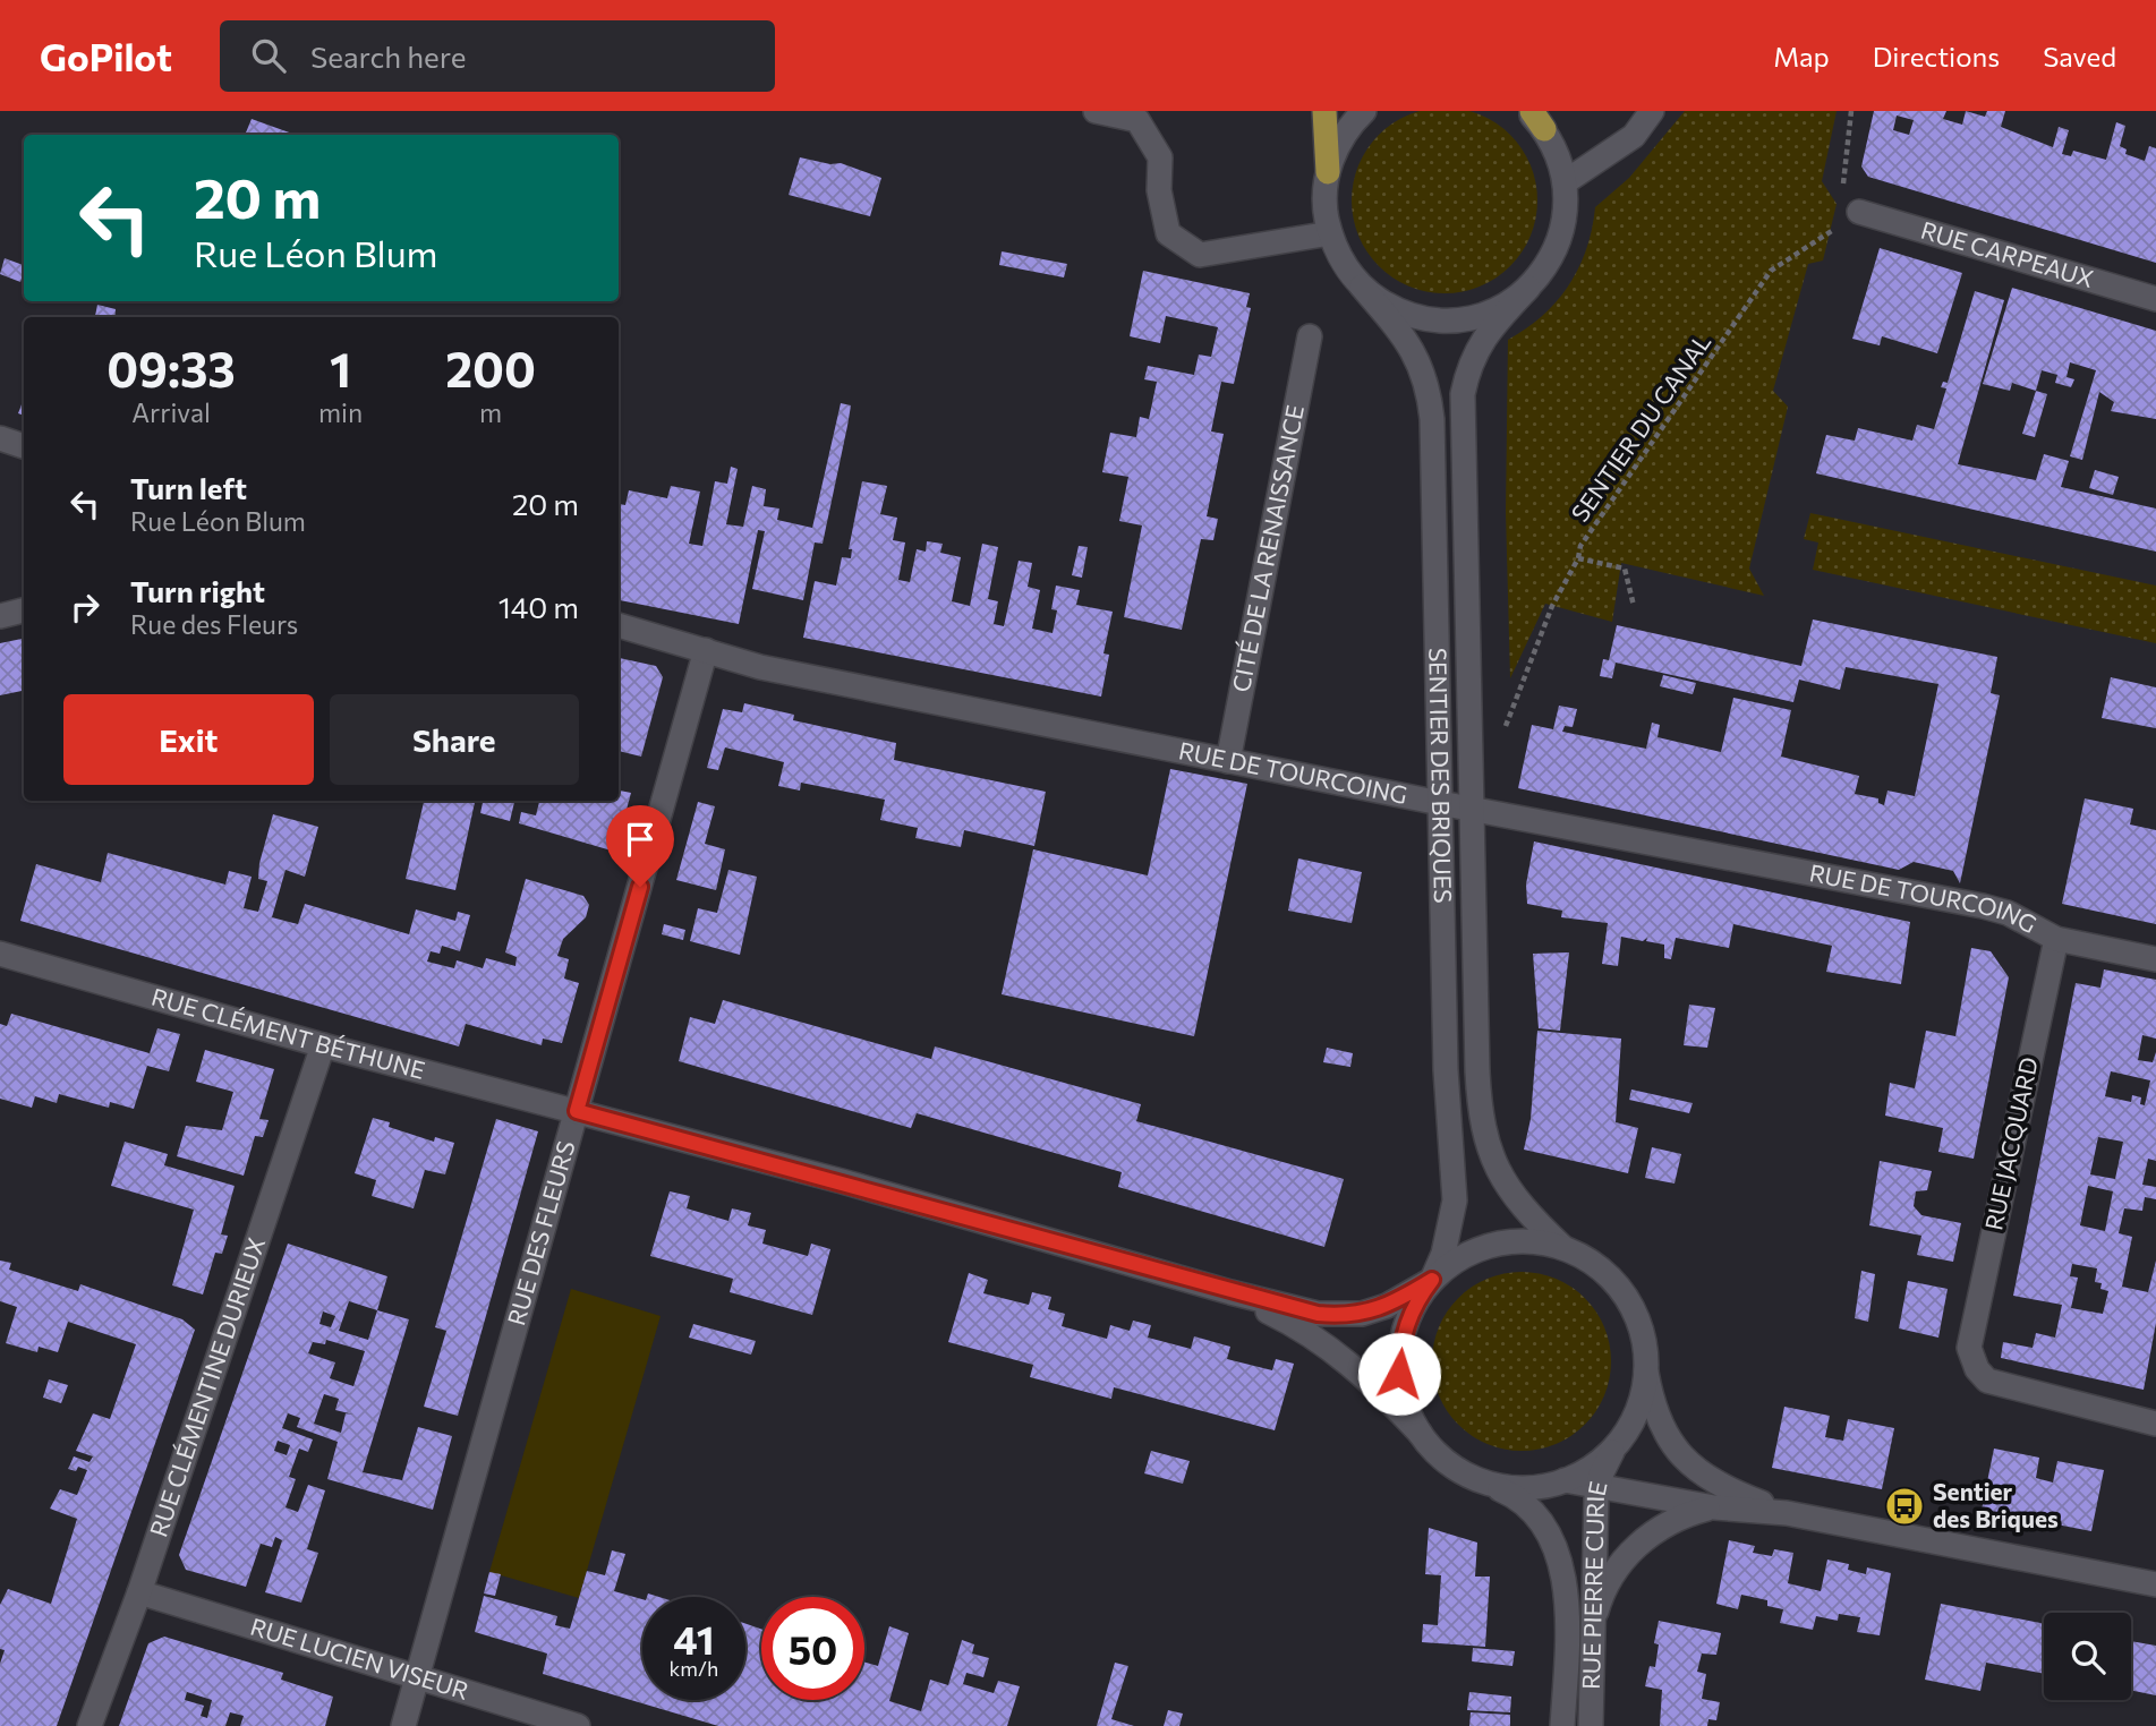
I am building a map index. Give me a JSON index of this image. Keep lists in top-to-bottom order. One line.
{"streets":{"street":["RUE CARPEAUX","CITÉ DE LA RENAISSANCE","RUE DE TOURCOING","SENTIER DES BRIQUES","RUE CLÉMENT BÉTHUNE","RUE JACQUARD","RUE DES FLEURS","RUE CLÉMENTINE DURIEUX","RUE PIERRE CURIE","RUE LUCIEN VISEUR"],"path":["SENTIER DU CANAL"]},"crossings":[["RUE CARPEAUX","SENTIER DU CANAL"],["CITÉ DE LA RENAISSANCE","RUE DE TOURCOING"],["RUE DE TOURCOING","SENTIER DES BRIQUES"],["RUE DE TOURCOING","RUE JACQUARD"],["RUE DE TOURCOING","RUE DES FLEURS"],["SENTIER DES BRIQUES","RUE PIERRE CURIE"],["RUE CLÉMENT BÉTHUNE","RUE DES FLEURS"],["RUE CLÉMENT BÉTHUNE","RUE CLÉMENTINE DURIEUX"],["RUE DES FLEURS","RUE LUCIEN VISEUR"],["RUE CLÉMENTINE DURIEUX","RUE LUCIEN VISEUR"]],"places":{"bus stop":["Sentier des Briques"]},"page":{"header":"GoPilot","search":"Search here","nav":["Map","Directions","Saved"],"turn":["20 m","Rue Léon Blum"],"eta":["09:33","Arrival","1","min","200","m"],"list":[{"name":"Turn left","note":"Rue Léon Blum","value":"20 m"},{"name":"Turn right","note":"Rue des Fleurs","value":"140 m"}],"buttons":["Exit","Share"],"speed":"41 km/h","limit":"50"}}
